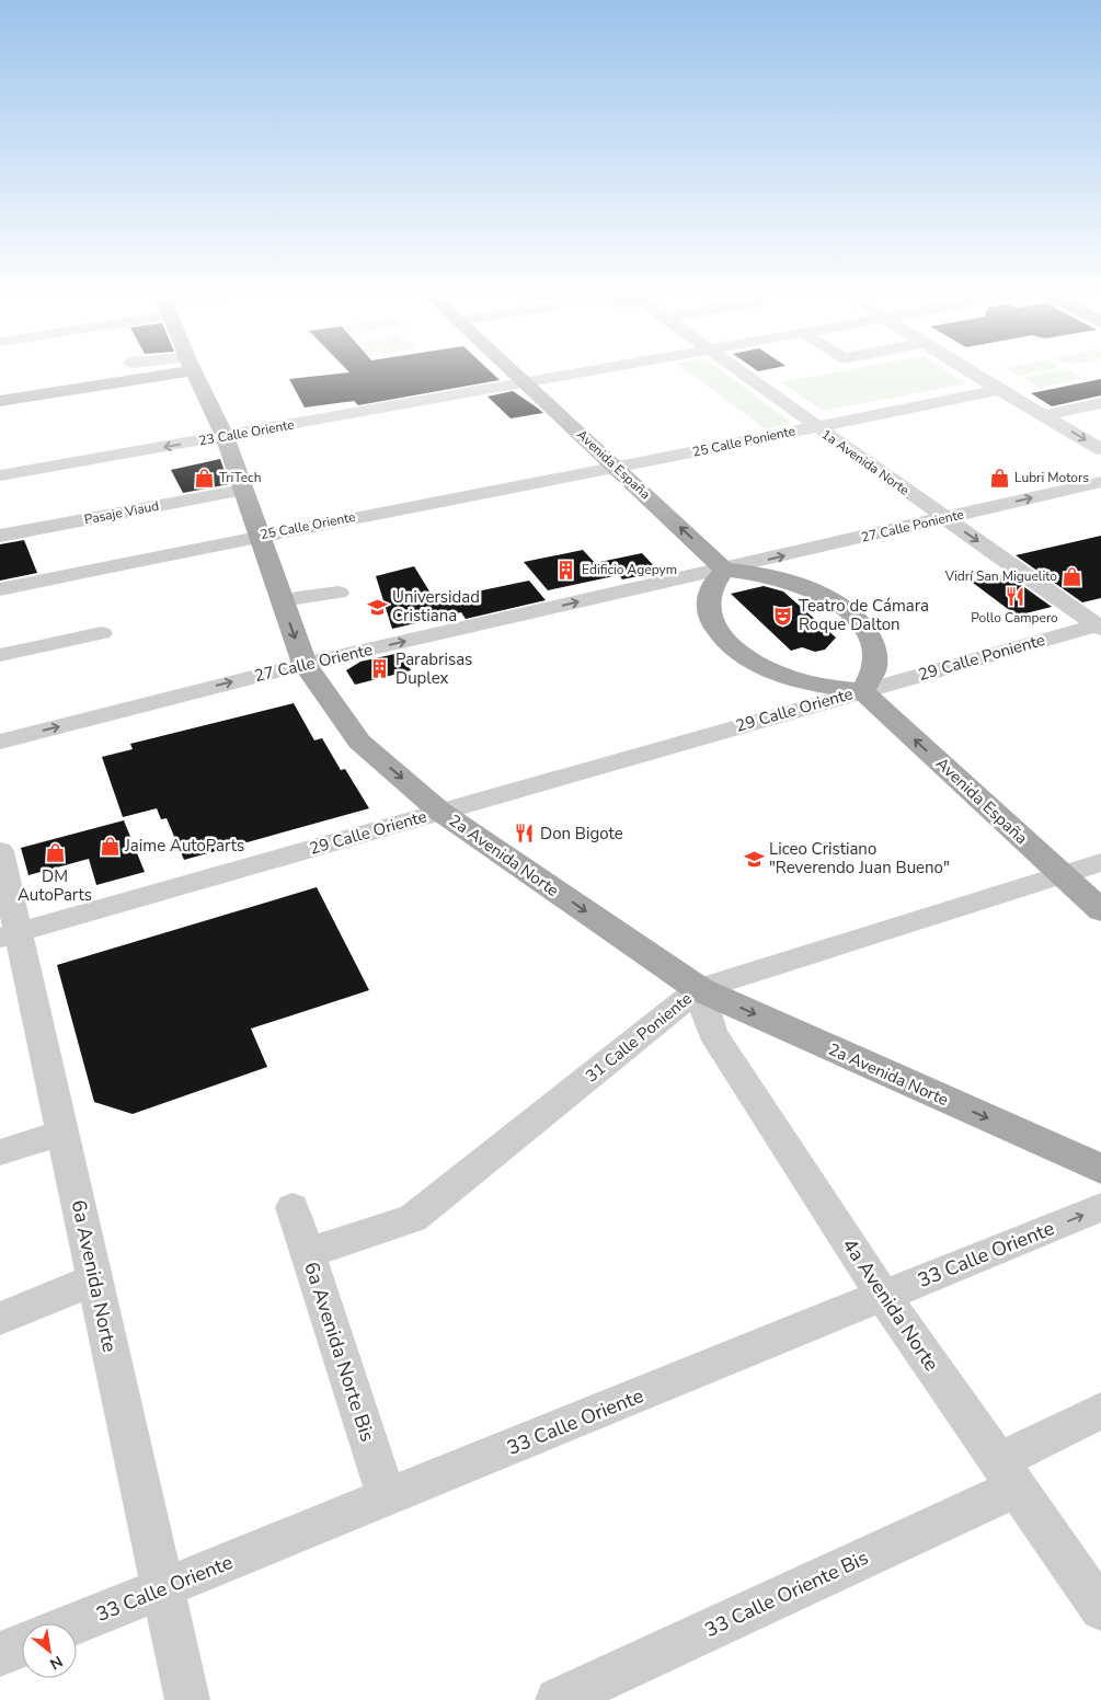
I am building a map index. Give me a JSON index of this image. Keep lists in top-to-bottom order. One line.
{"streets":{"main road":["Avenida España","2a Avenida Norte"],"street":["23 Calle Oriente","25 Calle Poniente","1a Avenida Norte","Pasaje Viaud","25 Calle Oriente","27 Calle Poniente","29 Calle Poniente","27 Calle Oriente","29 Calle Oriente","31 Calle Poniente","33 Calle Oriente","6a Avenida Norte","4a Avenida Norte","6a Avenida Norte Bis","33 Calle Oriente Bis"]},"crossings":[["23 Calle Oriente","Avenida España"],["23 Calle Oriente","2a Avenida Norte"],["25 Calle Poniente","1a Avenida Norte"],["25 Calle Poniente","Avenida España"],["25 Calle Poniente","25 Calle Oriente"],["1a Avenida Norte","27 Calle Poniente"],["1a Avenida Norte","29 Calle Poniente"],["Avenida España","25 Calle Oriente"],["Avenida España","27 Calle Poniente"],["Avenida España","29 Calle Poniente"],["Avenida España","27 Calle Oriente"],["Avenida España","29 Calle Oriente"],["Avenida España","31 Calle Poniente"],["Pasaje Viaud","2a Avenida Norte"],["25 Calle Oriente","2a Avenida Norte"],["27 Calle Poniente","27 Calle Oriente"],["29 Calle Poniente","29 Calle Oriente"],["27 Calle Oriente","2a Avenida Norte"],["29 Calle Oriente","2a Avenida Norte"],["29 Calle Oriente","6a Avenida Norte"],["2a Avenida Norte","31 Calle Poniente"],["2a Avenida Norte","4a Avenida Norte"],["31 Calle Poniente","4a Avenida Norte"],["31 Calle Poniente","6a Avenida Norte Bis"],["33 Calle Oriente","6a Avenida Norte"],["33 Calle Oriente","4a Avenida Norte"],["33 Calle Oriente","6a Avenida Norte Bis"],["4a Avenida Norte","33 Calle Oriente Bis"]],"one_way":["Avenida España","27 Calle Poniente","27 Calle Oriente","2a Avenida Norte"],"places":{"shop":["TriTech","Lubri Motors","Vidrí San Miguelito","Jaime AutoParts","DM AutoParts"],"building":["Edificio Agepym","Parabrisas Duplex"],"restaurant":["Pollo Campero","Don Bigote"],"school or university":["Universidad Cristiana","Liceo Cristiano \"Reverendo Juan Bueno\""],"theatre":["Teatro de Cámara Roque Dalton"]},"north":"bottom right"}
